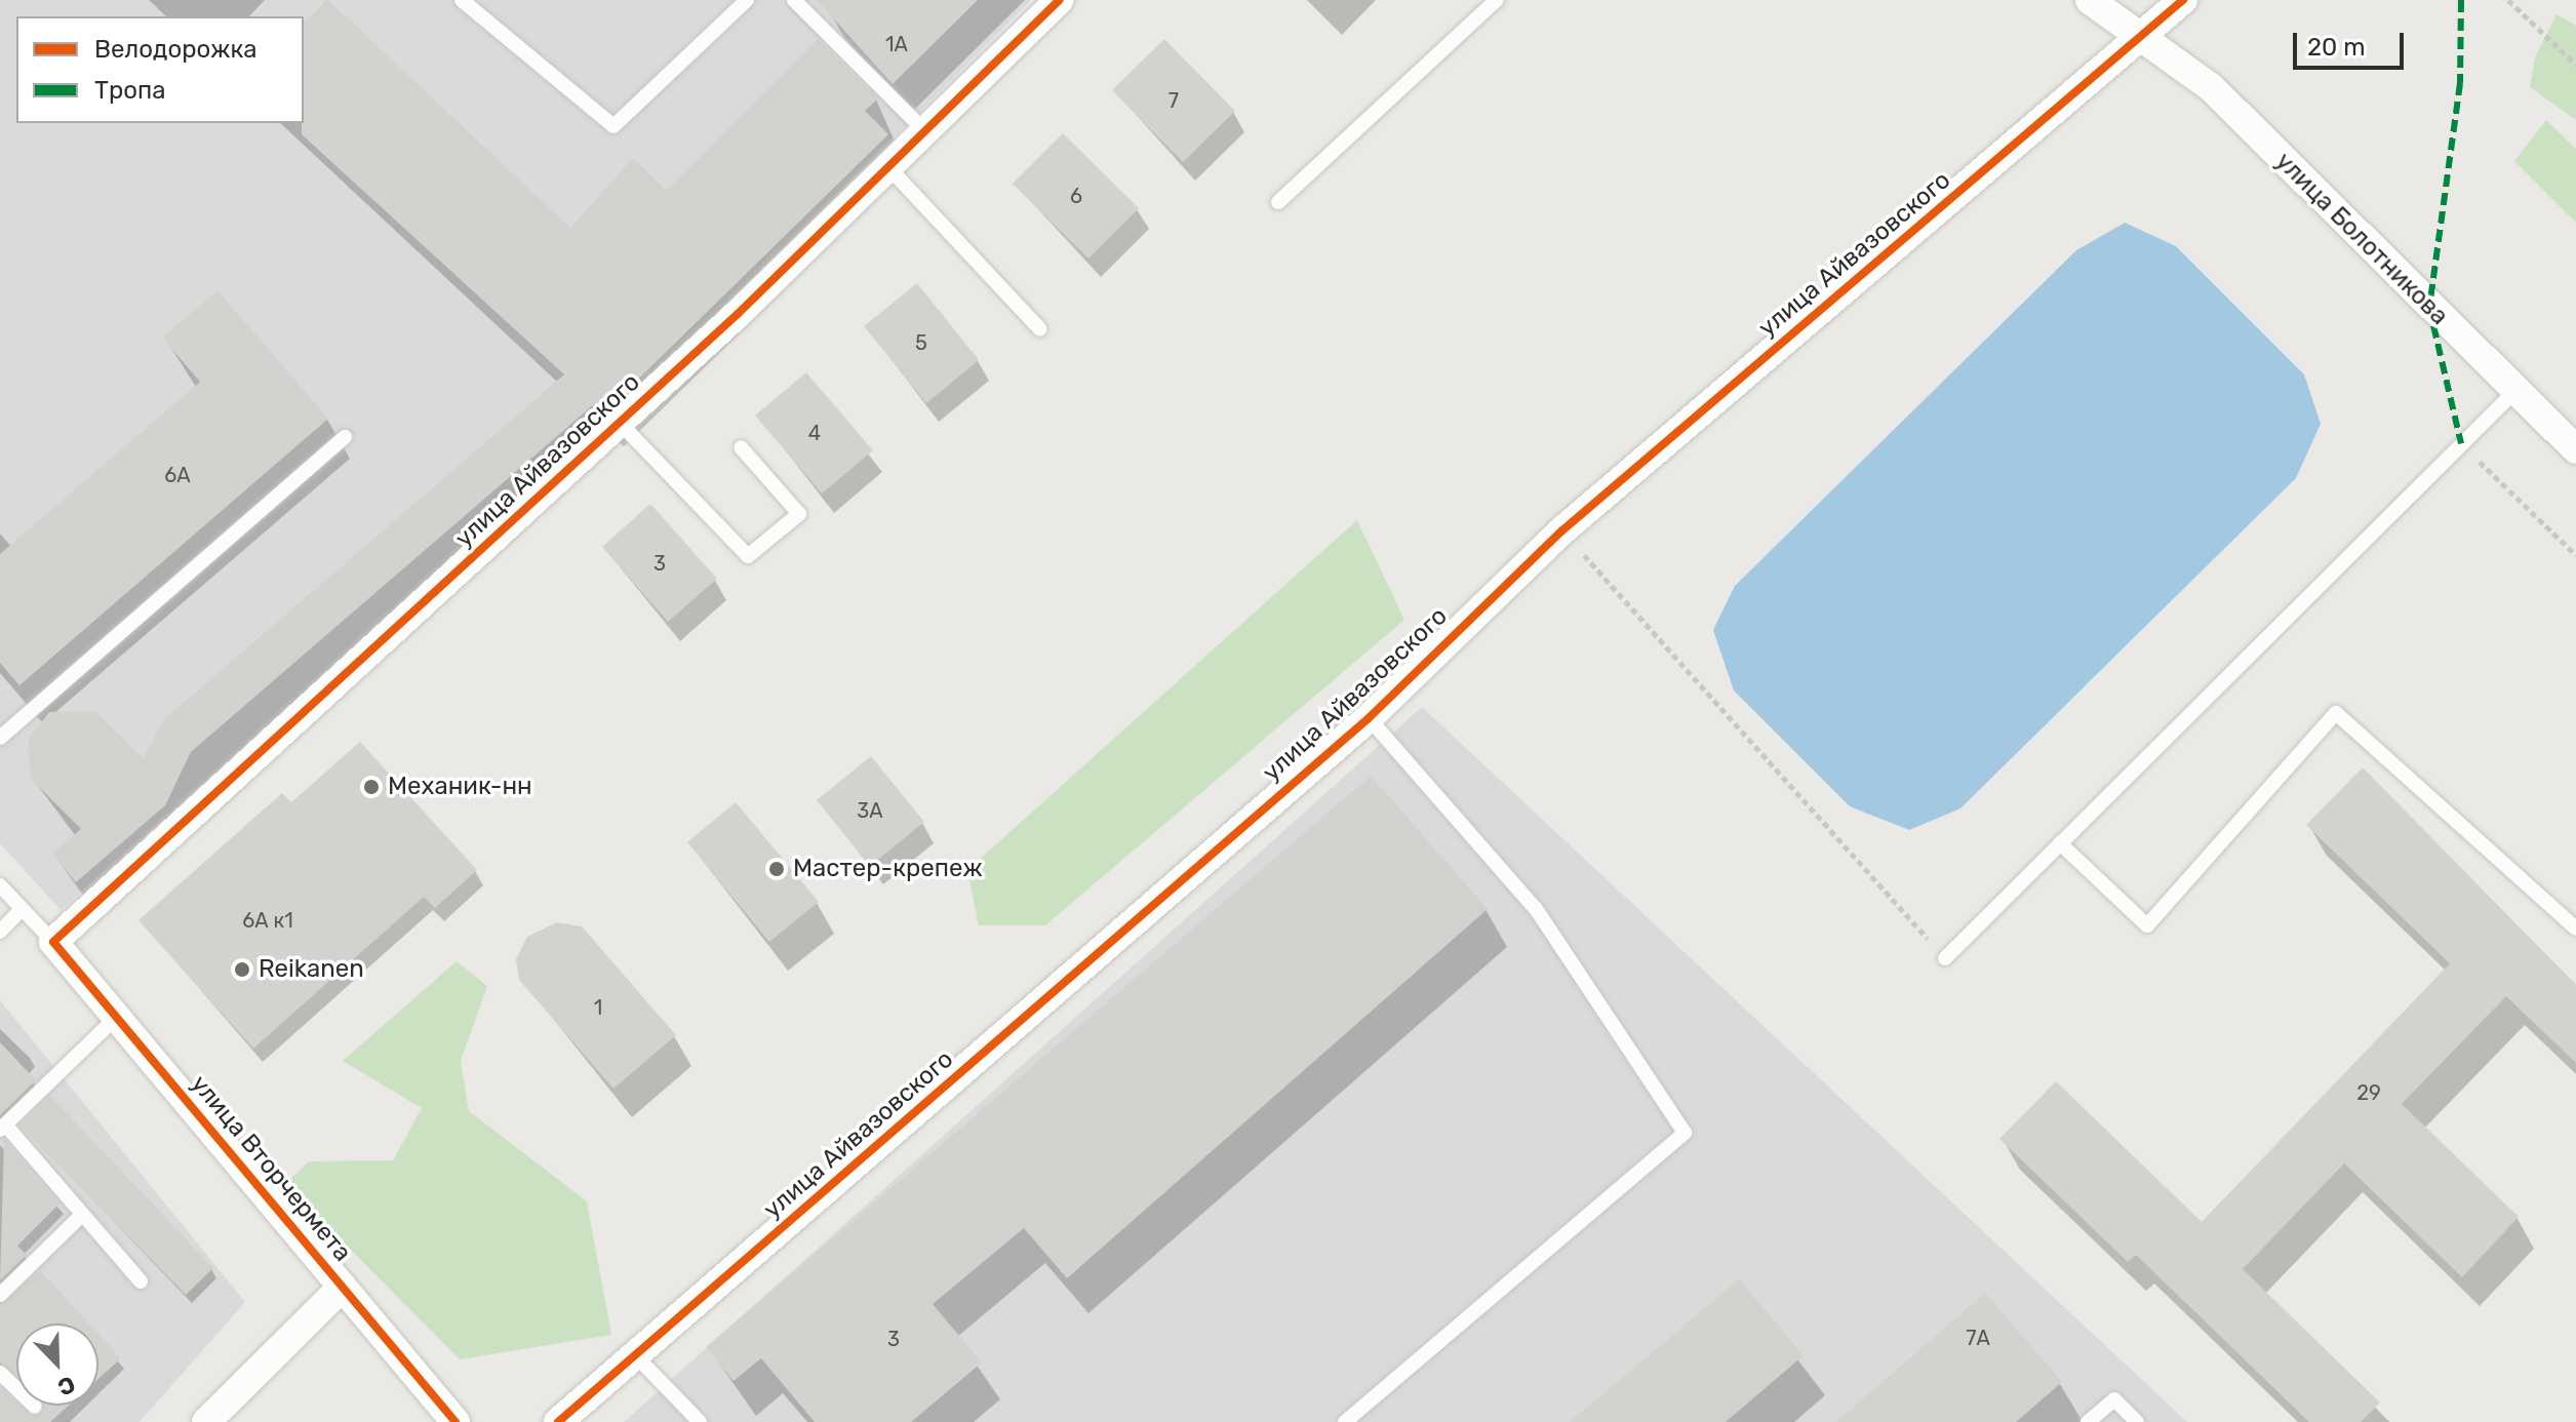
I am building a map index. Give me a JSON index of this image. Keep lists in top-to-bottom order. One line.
{"streets":{"street":["улица Болотникова","улица Айвазовского","улица Вторчермета"]},"crossings":[["улица Болотникова","улица Айвазовского"],["улица Айвазовского","улица Вторчермета"]],"places":["Механик-нн","Мастер-крепеж","Reikanen"],"house_numbers":["1А","7","6","5","4","6А","3","3А","6А к1","1","29","7А","3"],"legend":["Велодорожка","Тропа"],"scale_bar":"20 m","north":"bottom right"}
